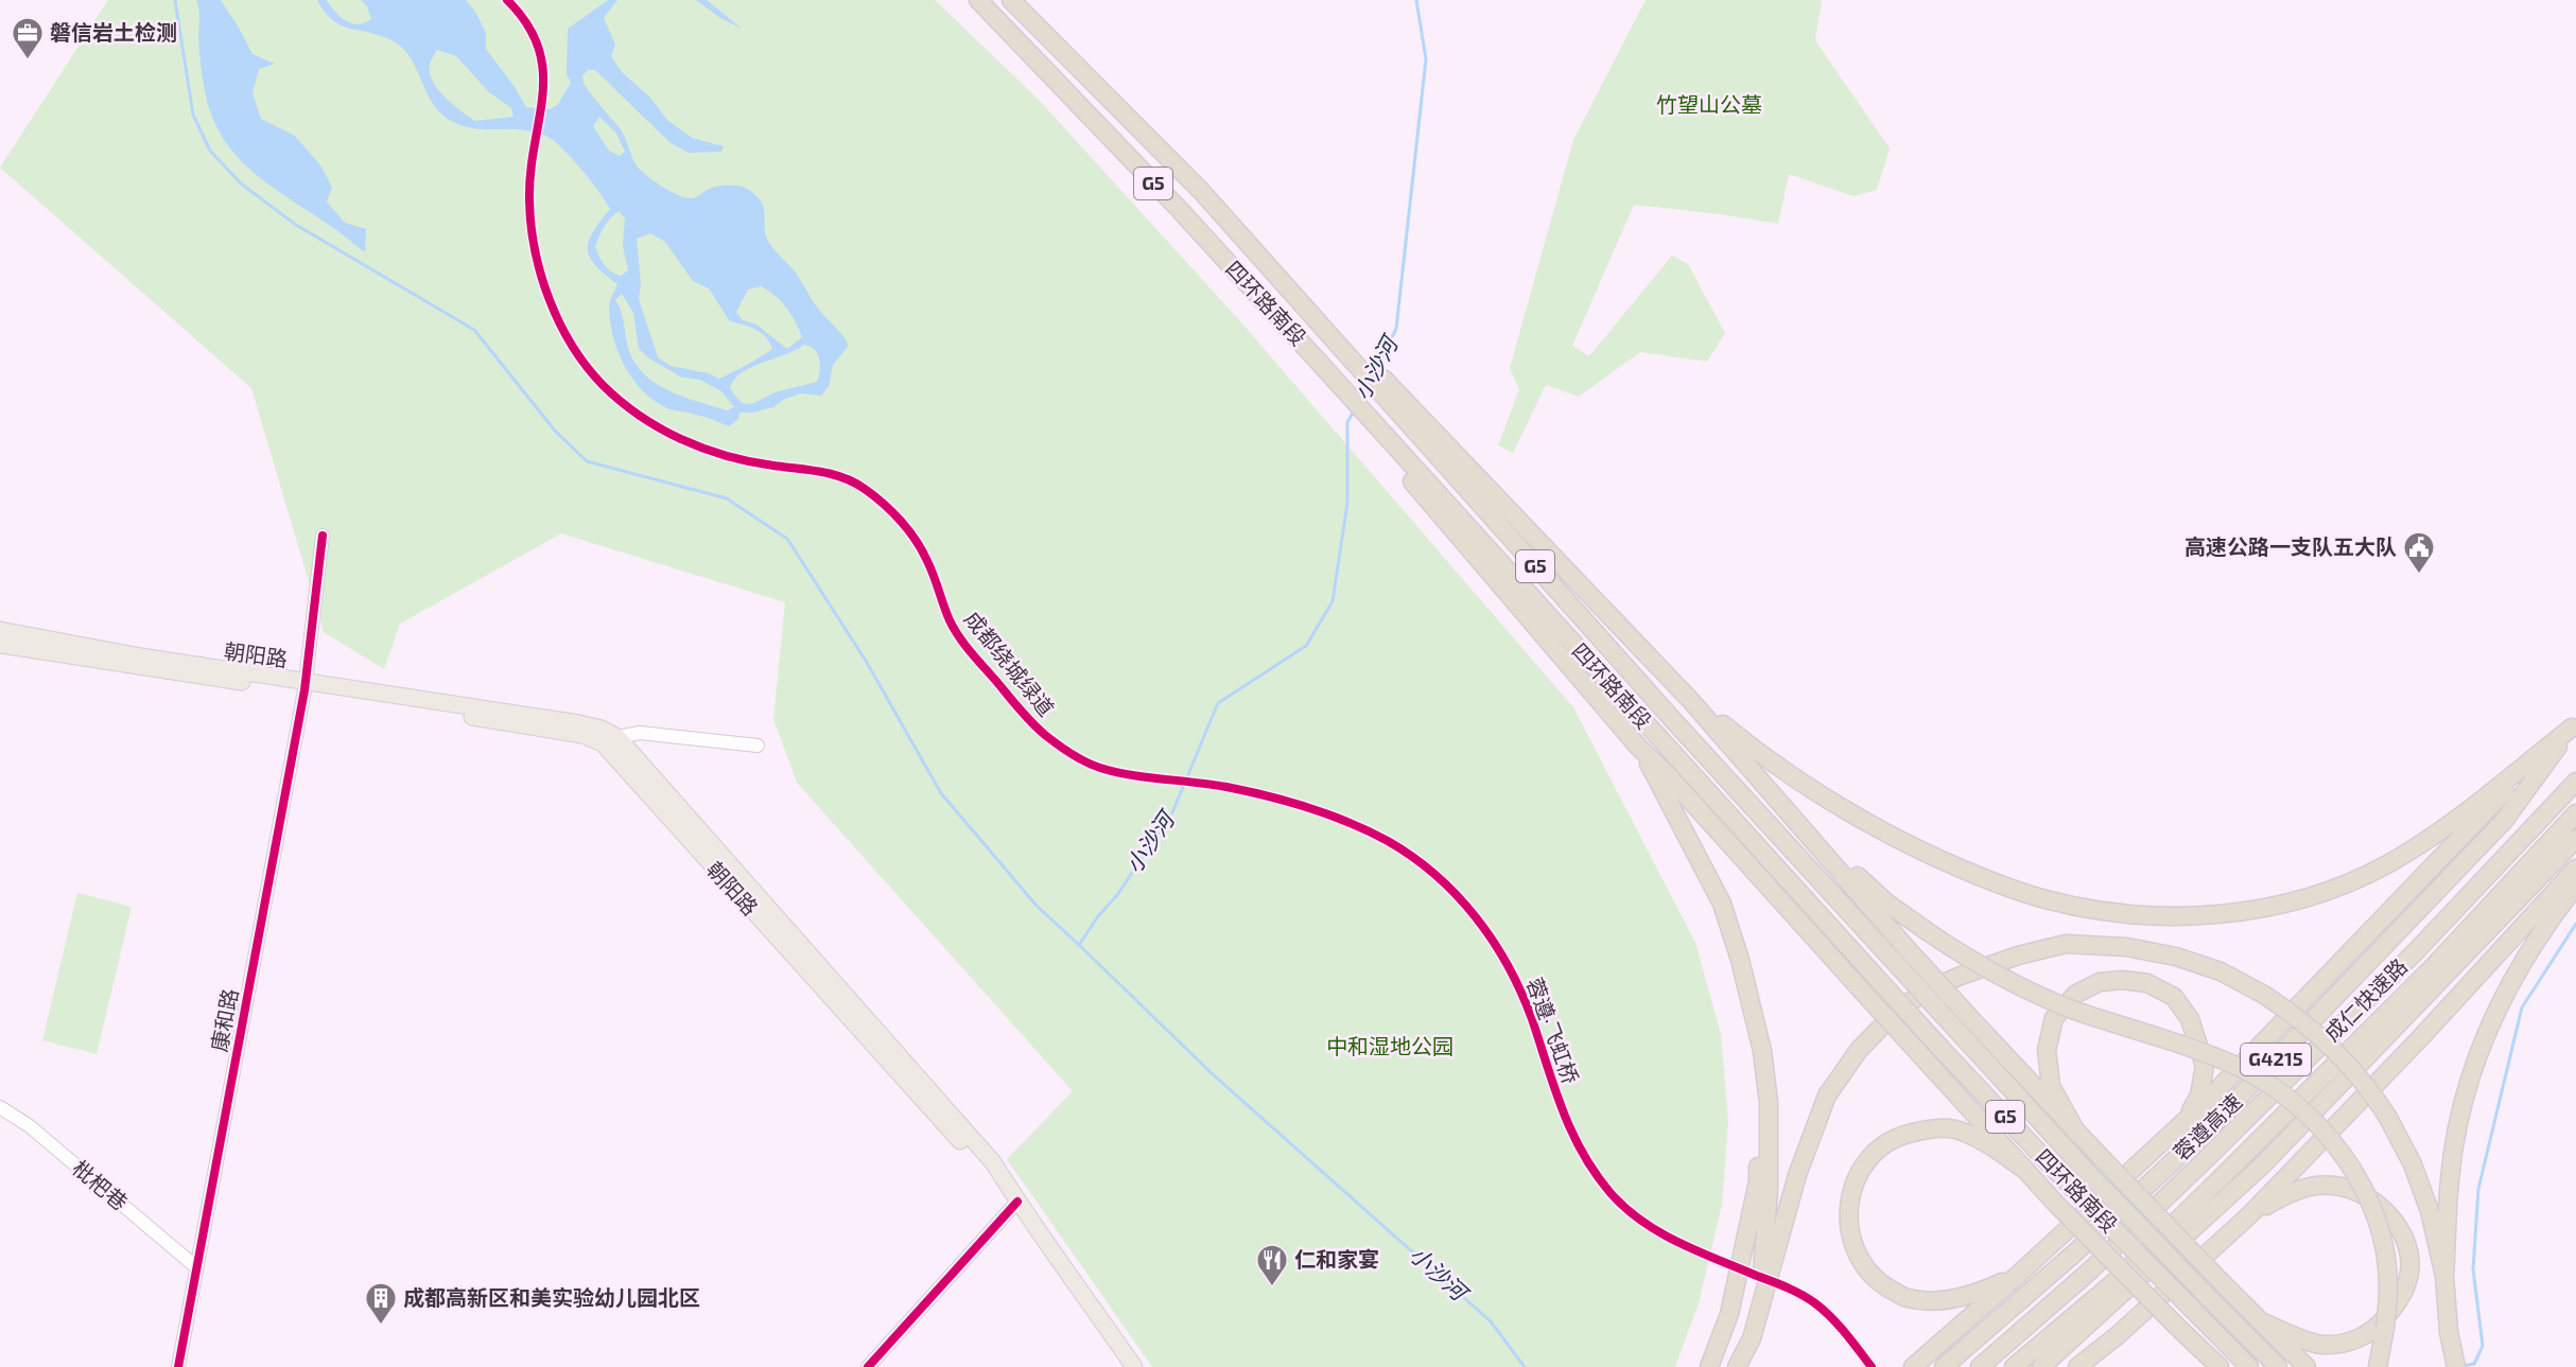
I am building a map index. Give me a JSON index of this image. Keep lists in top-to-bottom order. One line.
{"streets":{"highway":["G5","四环路南段","成仁快速路","G4215","蓉遵高速"],"main road":["朝阳路"],"street":["康和路","枇杷巷"],"cycle path":["成都绕城绿道"]},"crossings":[["G5","四环路南段"],["朝阳路","康和路"],["康和路","枇杷巷"]],"water":["小沙河"],"parks":["竹望山公墓","中和湿地公园"],"places":{"office":["磐信岩土检测"],"public building":["高速公路一支队五大队"],"restaurant":["仁和家宴"],"building":["成都高新区和美实验幼儿园北区"]}}
